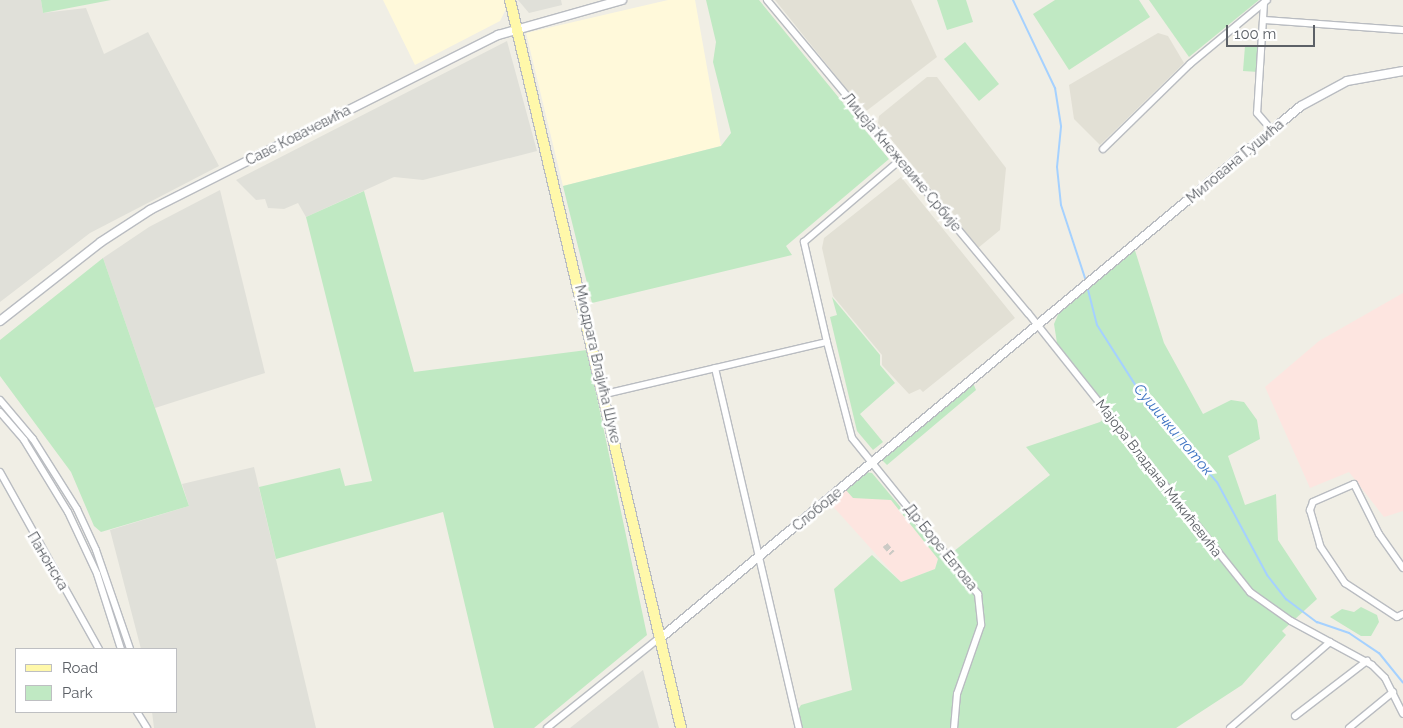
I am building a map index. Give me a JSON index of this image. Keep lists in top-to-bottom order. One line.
{"streets":{"main road":["Миодрага Влајића Шуке"],"street":["Саве Ковачевића","Милована Гушића","Лицеја Кнежевине Србије","Мајора Владана Микићевића","Слободе","Др Боре Евтова","Панонска"]},"crossings":[["Саве Ковачевића","Миодрага Влајића Шуке"],["Милована Гушића","Слободе"],["Лицеја Кнежевине Србије","Мајора Владана Микићевића"],["Лицеја Кнежевине Србије","Слободе"],["Лицеја Кнежевине Србије","Др Боре Евтова"],["Миодрага Влајића Шуке","Слободе"],["Мајора Владана Микићевића","Слободе"],["Слободе","Др Боре Евтова"]],"water":["Сушички поток"],"legend":["Road","Park"],"scale_bar":"100 m"}
